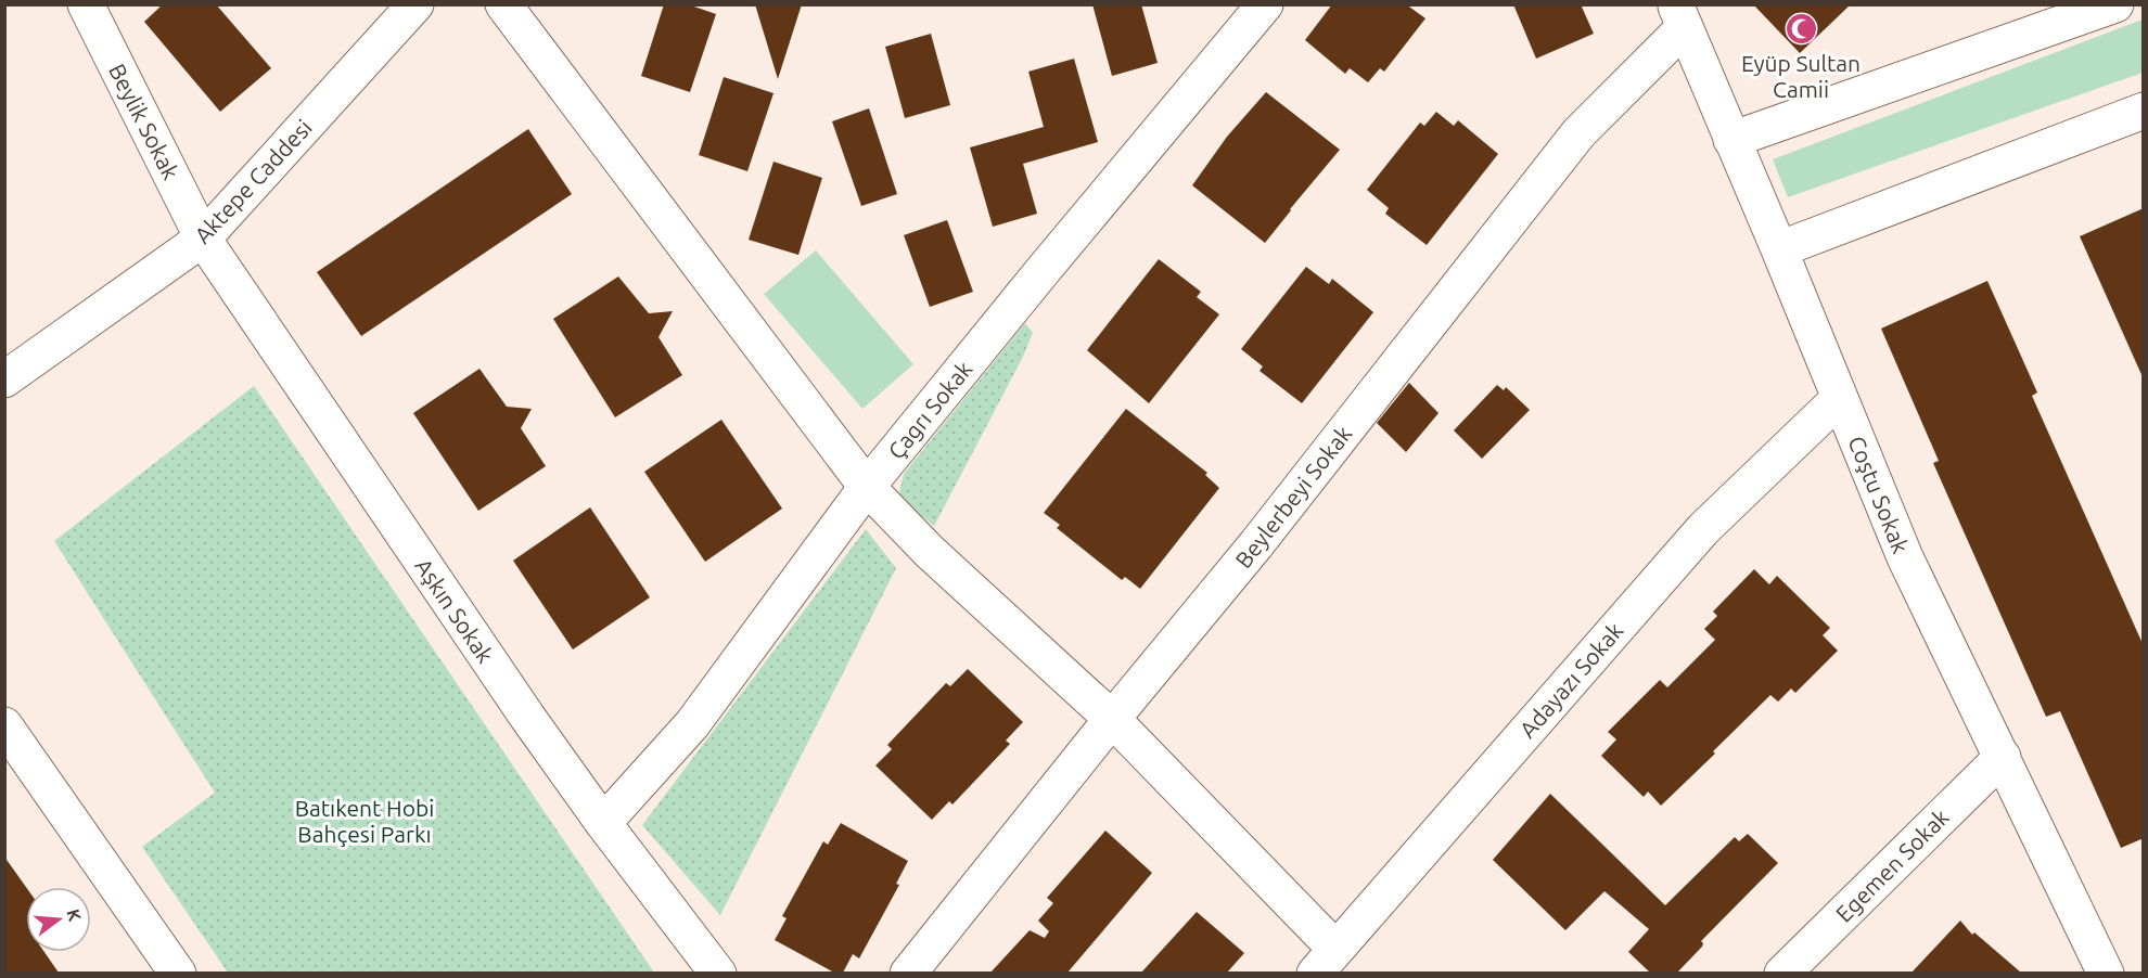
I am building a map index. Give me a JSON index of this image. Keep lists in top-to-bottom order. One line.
{"streets":{"street":["Beylik Sokak","Aktepe Caddesi","Çagrı Sokak","Coştu Sokak","Beylerbeyi Sokak","Aşkın Sokak","Adayazı Sokak","Egemen Sokak"]},"crossings":[["Beylik Sokak","Aktepe Caddesi"],["Beylik Sokak","Aşkın Sokak"],["Aktepe Caddesi","Aşkın Sokak"],["Çagrı Sokak","Aşkın Sokak"],["Coştu Sokak","Beylerbeyi Sokak"],["Coştu Sokak","Adayazı Sokak"],["Coştu Sokak","Egemen Sokak"]],"parks":["Batıkent Hobi Bahçesi Parkı"],"places":{"mosque":["Eyüp Sultan Camii"]},"north":"right"}
